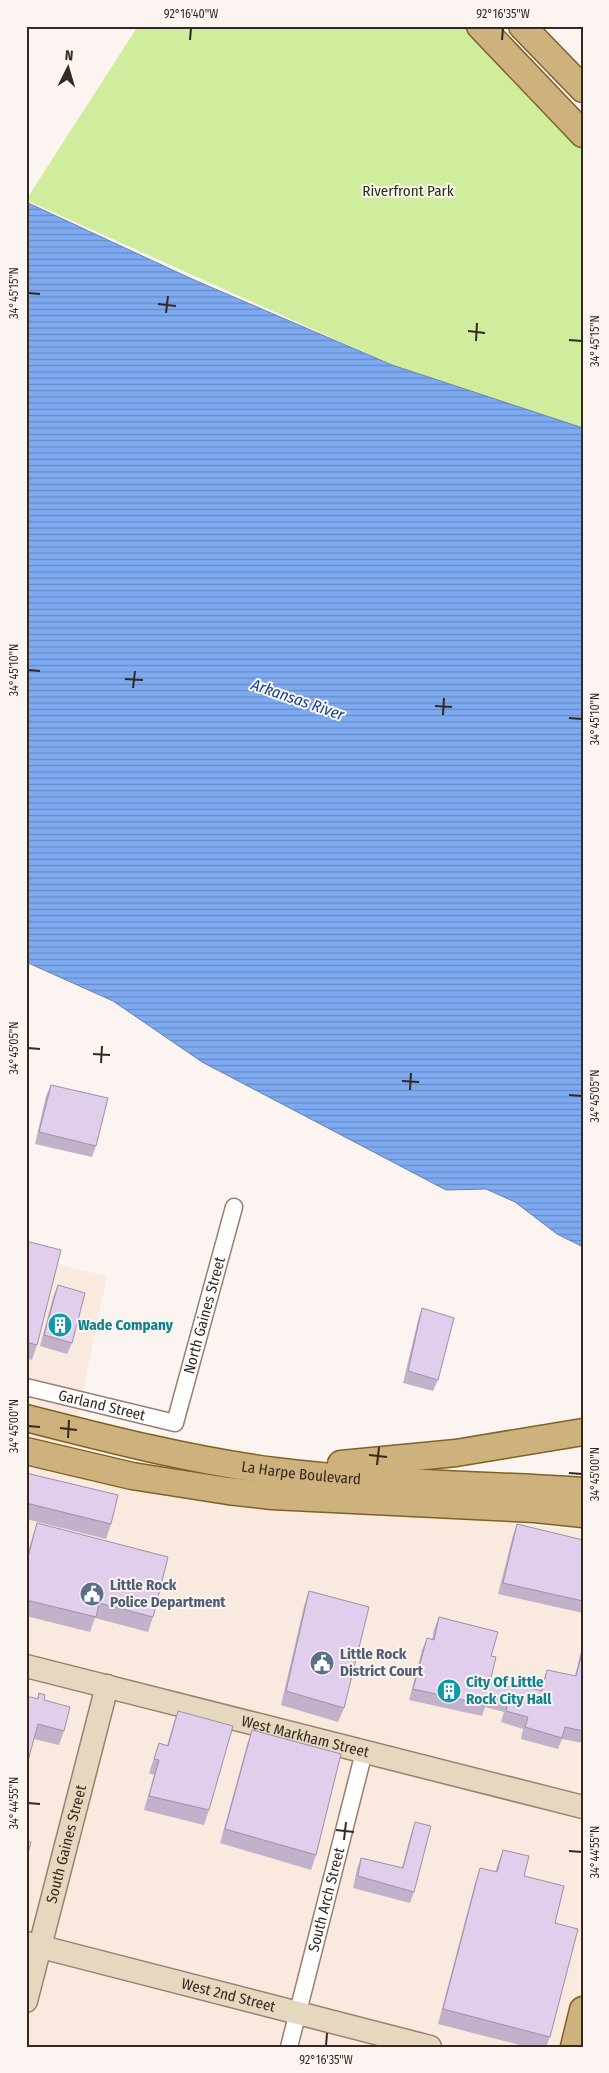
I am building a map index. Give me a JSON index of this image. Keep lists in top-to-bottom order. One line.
{"streets":{"main road":["La Harpe Boulevard"],"street":["North Gaines Street","Garland Street","West Markham Street","South Gaines Street","South Arch Street","West 2nd Street"]},"crossings":[["North Gaines Street","Garland Street"],["West Markham Street","South Gaines Street"],["West Markham Street","South Arch Street"],["South Gaines Street","West 2nd Street"],["South Arch Street","West 2nd Street"]],"water":["Arkansas River"],"parks":["Riverfront Park"],"places":{"building":["Wade Company","City Of Little Rock City Hall"],"public building":["Little Rock Police Department","Little Rock District Court"]},"north":"top","coordinates":["92°16'40\"W","92°16'35\"W","34°45'15\"N","34°45'10\"N","34°45'05\"N","34°45'00\"N","34°44'55\"N"]}
